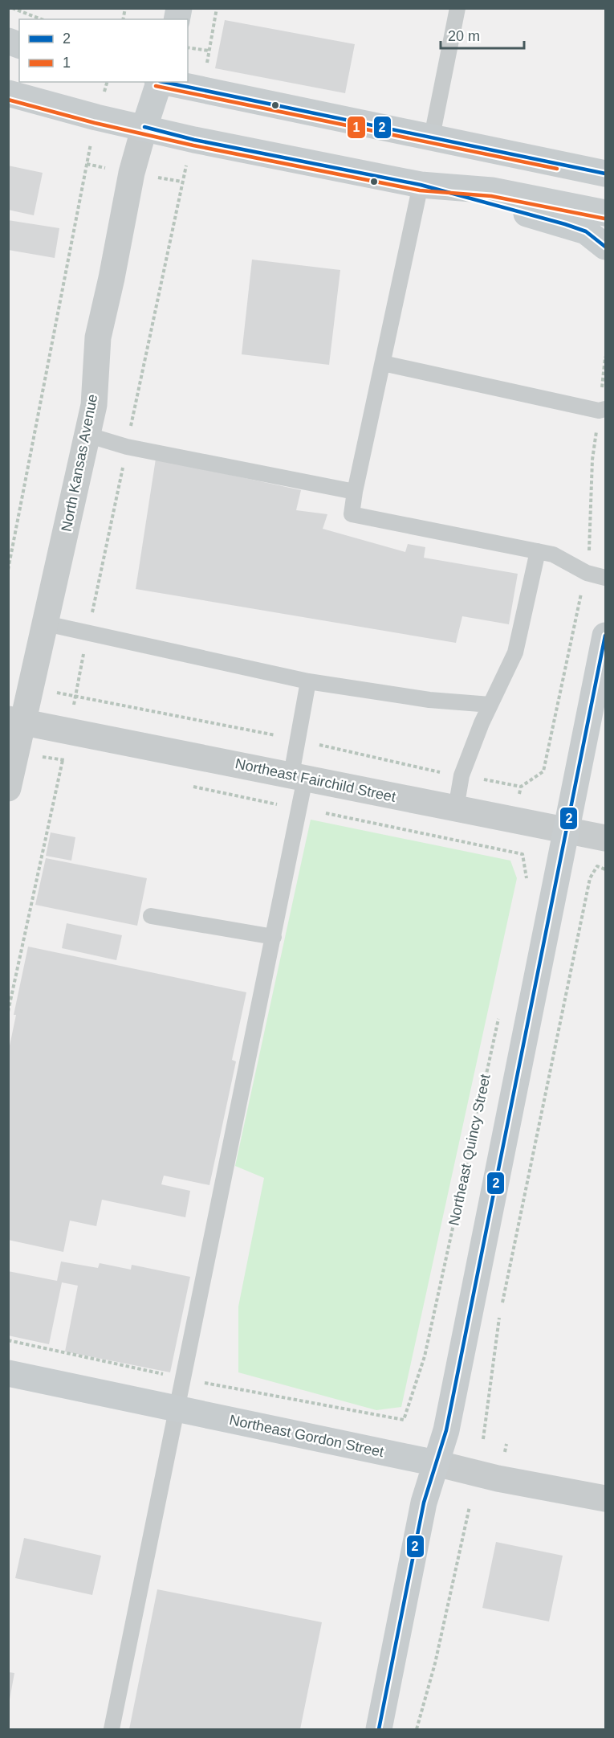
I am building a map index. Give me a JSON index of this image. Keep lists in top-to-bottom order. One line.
{"streets":{"main road":["North Kansas Avenue","Northeast Quincy Street","Northeast Gordon Street"],"street":["Northeast Fairchild Street"]},"crossings":[["North Kansas Avenue","Northeast Fairchild Street"],["Northeast Fairchild Street","Northeast Quincy Street"],["Northeast Quincy Street","Northeast Gordon Street"]],"lines":["transit line 2","transit line 1"],"legend":["2","1"],"scale_bar":"20 m"}
